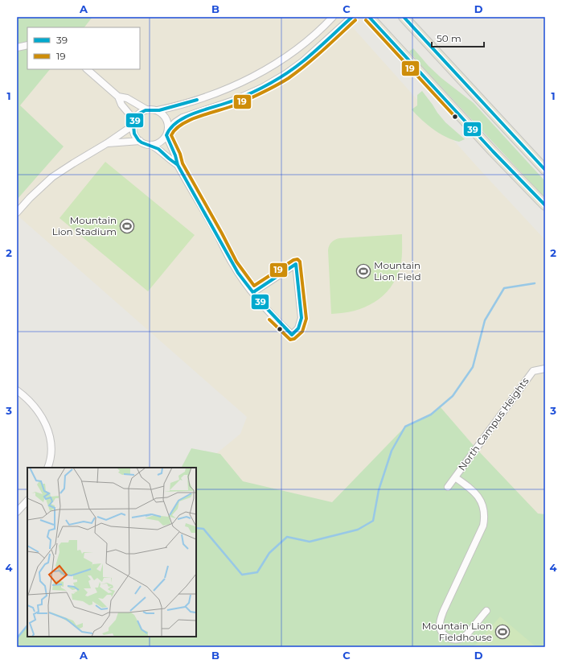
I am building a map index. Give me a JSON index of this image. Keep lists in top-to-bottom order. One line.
{"streets":{"street":["North Campus Heights"]},"places":{"sports":["Mountain Lion Stadium","Mountain Lion Field","Mountain Lion Fieldhouse"]},"lines":["transit line 39","transit line 19"],"legend":["39","19"],"scale_bar":"50 m","grid":{"columns":["A","B","C","D"],"rows":["1","2","3","4"]}}
